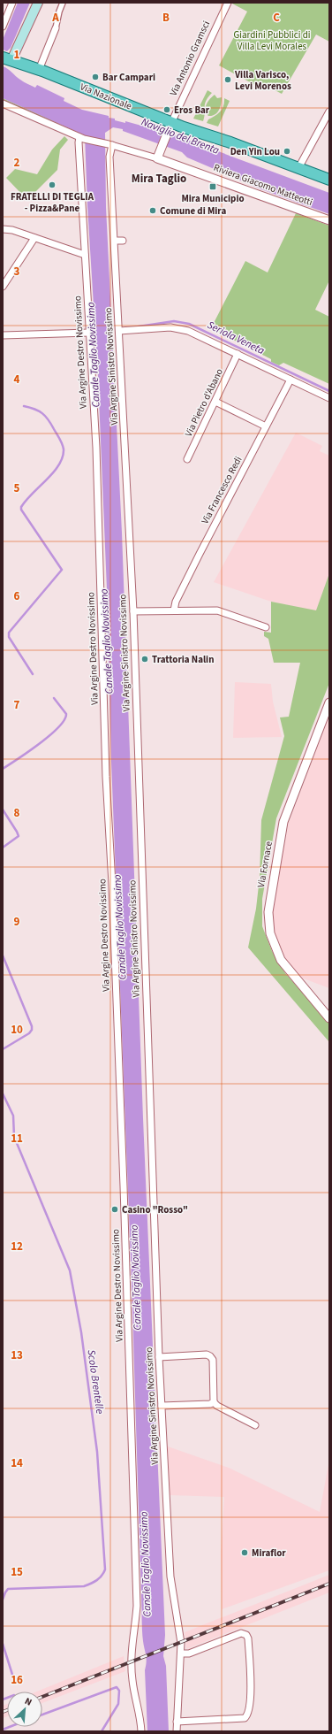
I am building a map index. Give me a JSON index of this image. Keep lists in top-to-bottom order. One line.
{"streets":{"main road":["Via Nazionale"],"street":["Via Antonio Gramsci","Riviera Giacomo Matteotti","Via Argine Destro Novissimo","Via Argine Sinistro Novissimo","Via Pietro d'Abano","Via Francesco Redi","Via Fornace"]},"crossings":[["Via Antonio Gramsci","Via Nazionale"]],"districts":["Mira Taglio"],"water":["Naviglio del Brenta","Seriola Veneta","Canale Taglio Novissimo","Scolo Brentelle"],"parks":["Giardini Pubblici di Villa Levi Morales"],"places":{"other":["Bar Campari","Villa Varisco, Levi Morenos","Eros Bar","Den Yin Lou","FRATELLI DI TEGLIA - Pizza&Pane","Comune di Mira","Trattoria Nalin","Casino \"Rosso\"","Miraflor"],"transit":["Mira Municipio"]},"north":"top right","grid":{"columns":["A","B","C"],"rows":["1","2","3","4","5","6","7","8","9","10","11","12","13","14","15","16"]}}
